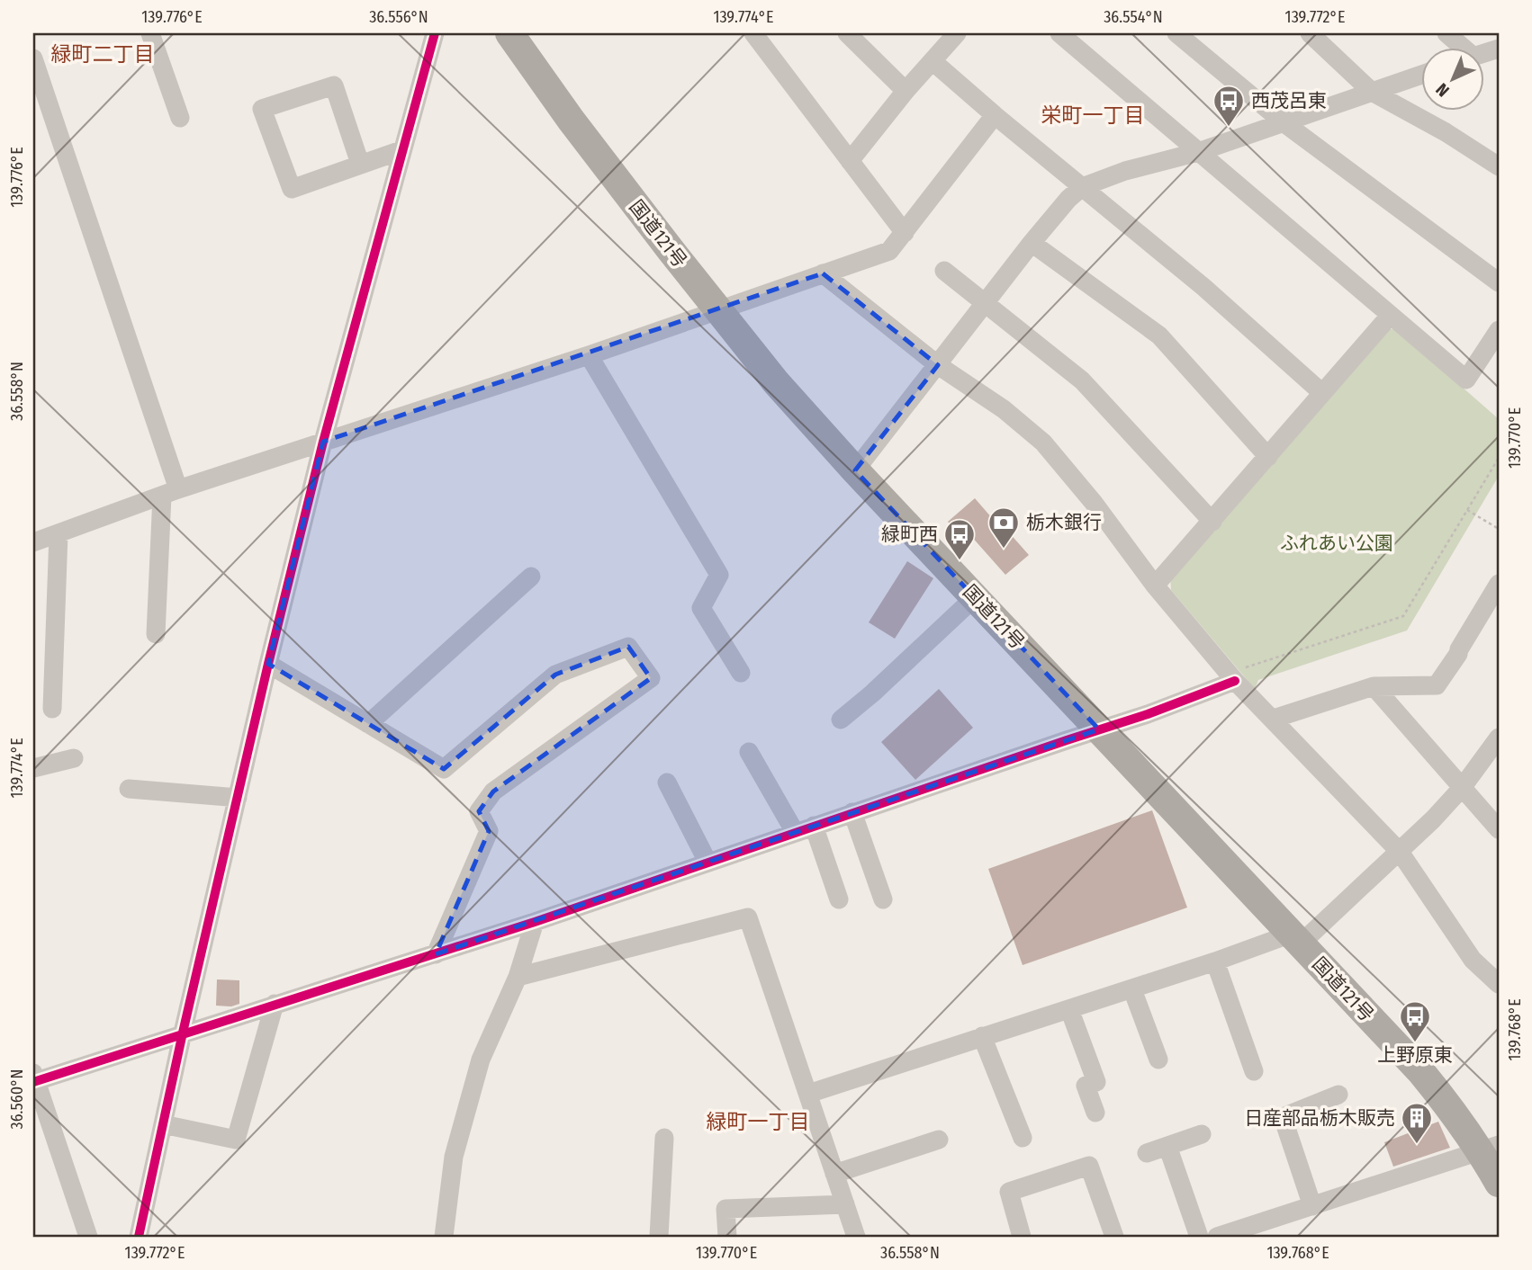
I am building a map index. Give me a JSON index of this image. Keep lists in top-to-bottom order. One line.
{"streets":{"highway":["国道121号"]},"districts":["緑町二丁目","栄町一丁目","緑町一丁目"],"parks":["ふれあい公園"],"places":{"bus stop":["西茂呂東","緑町西","上野原東"],"bank":["栃木銀行"],"building":["日産部品栃木販売"]},"north":"bottom left","coordinates":["139.776°E","36.556°N","139.774°E","36.554°N","139.772°E","36.558°N","139.770°E","139.768°E","36.560°N"]}
